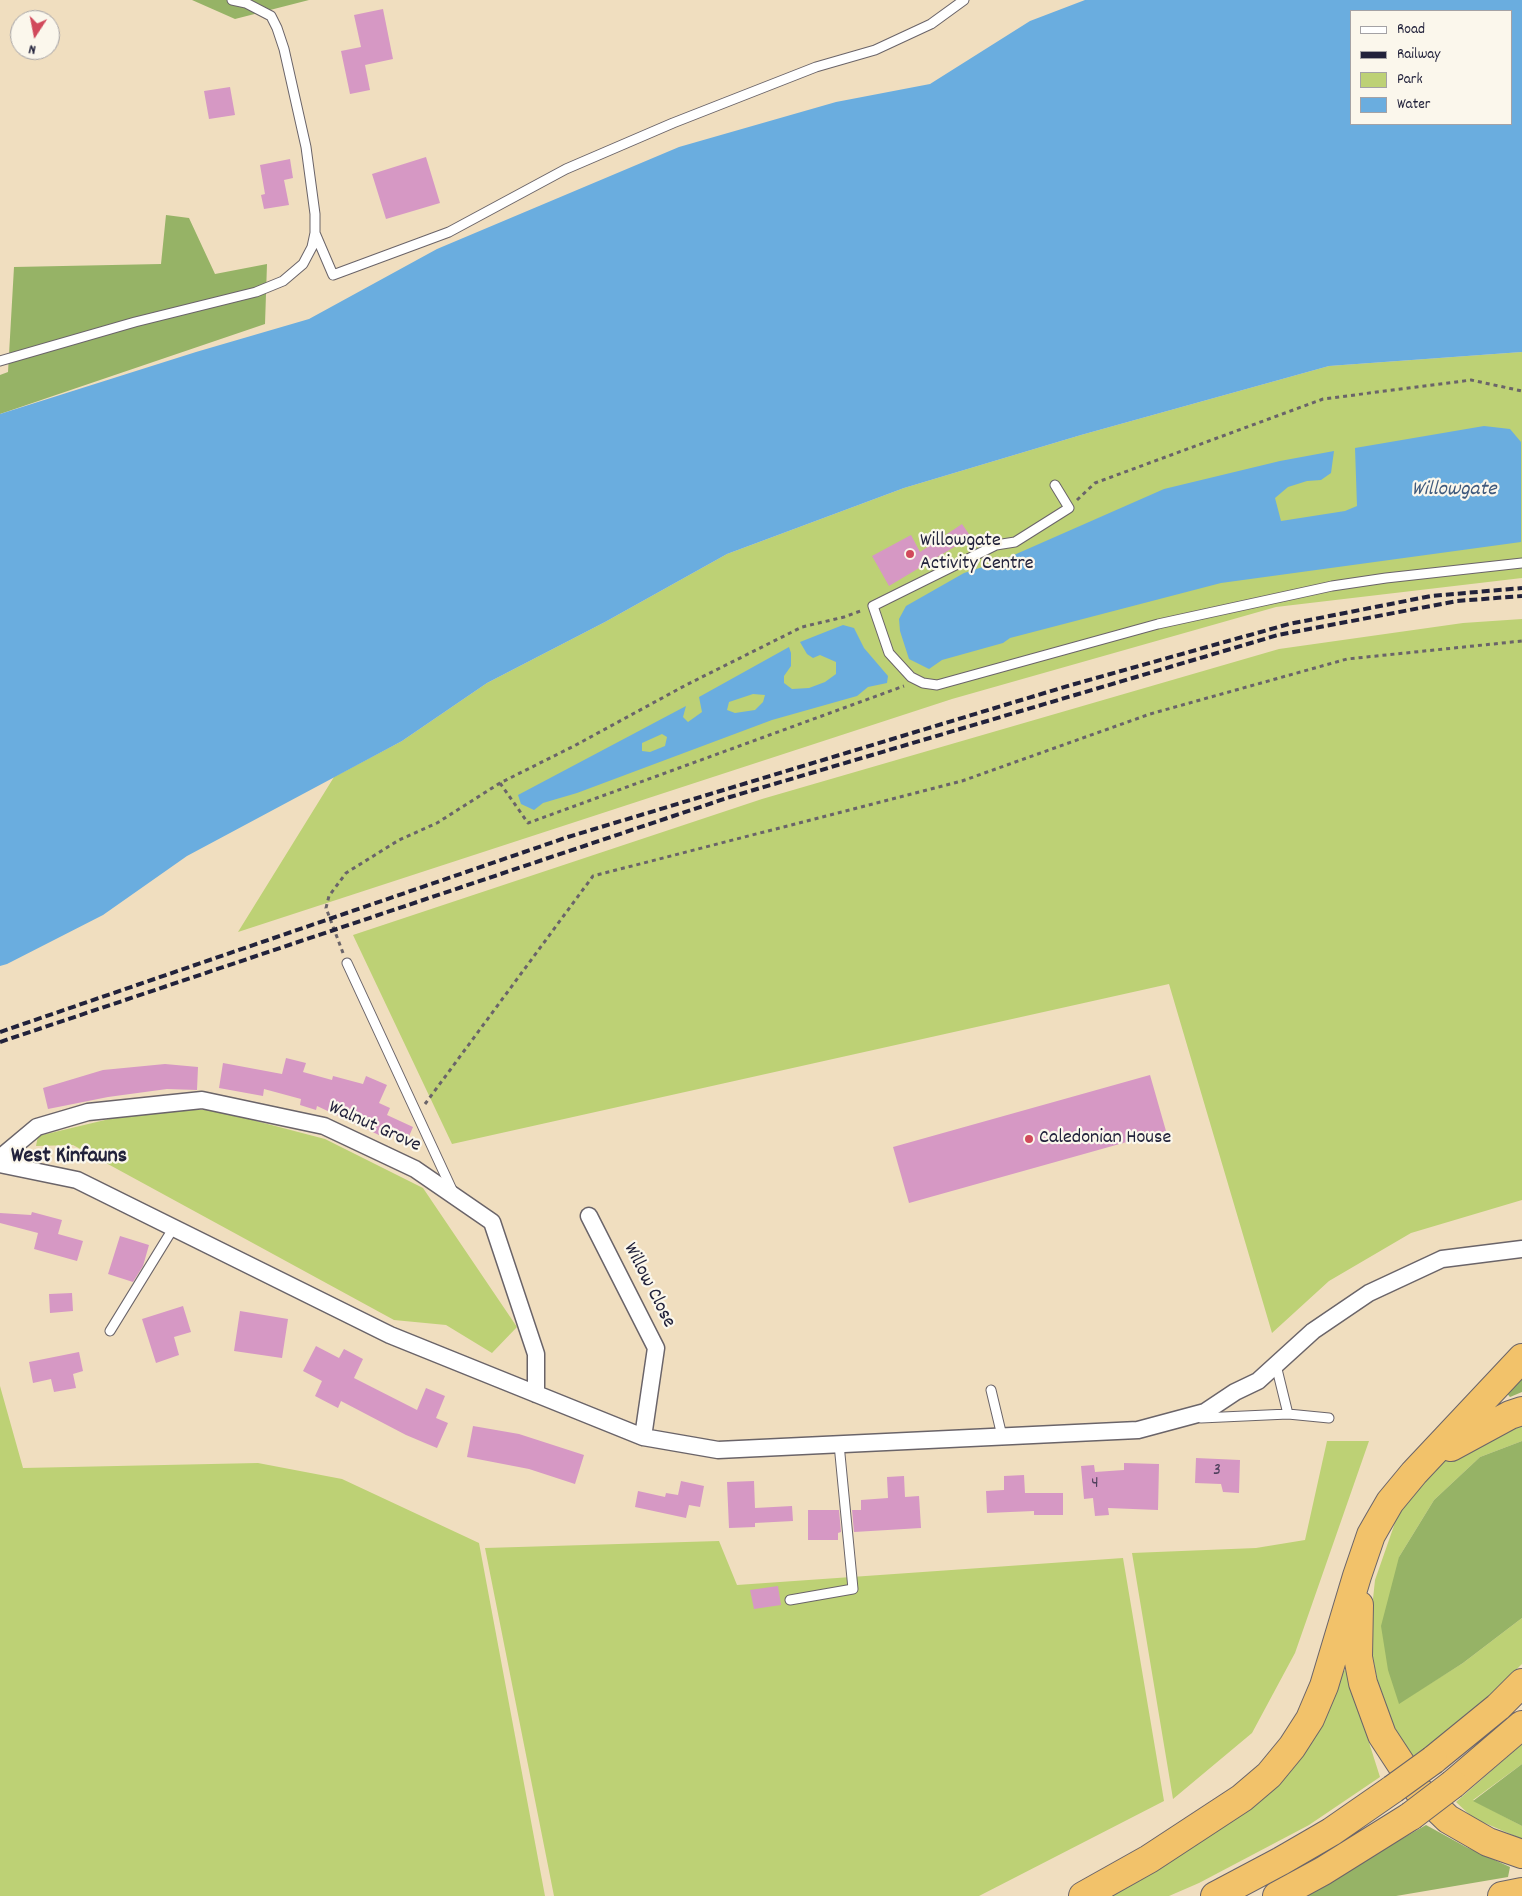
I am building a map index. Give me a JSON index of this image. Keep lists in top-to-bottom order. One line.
{"streets":{"street":["Walnut Grove","Willow Close"]},"districts":["West Kinfauns"],"water":["Willowgate"],"places":["Willowgate Activity Centre","Caledonian House"],"house_numbers":["3","4"],"legend":["Road","Railway","Park","Water"],"north":"bottom"}
